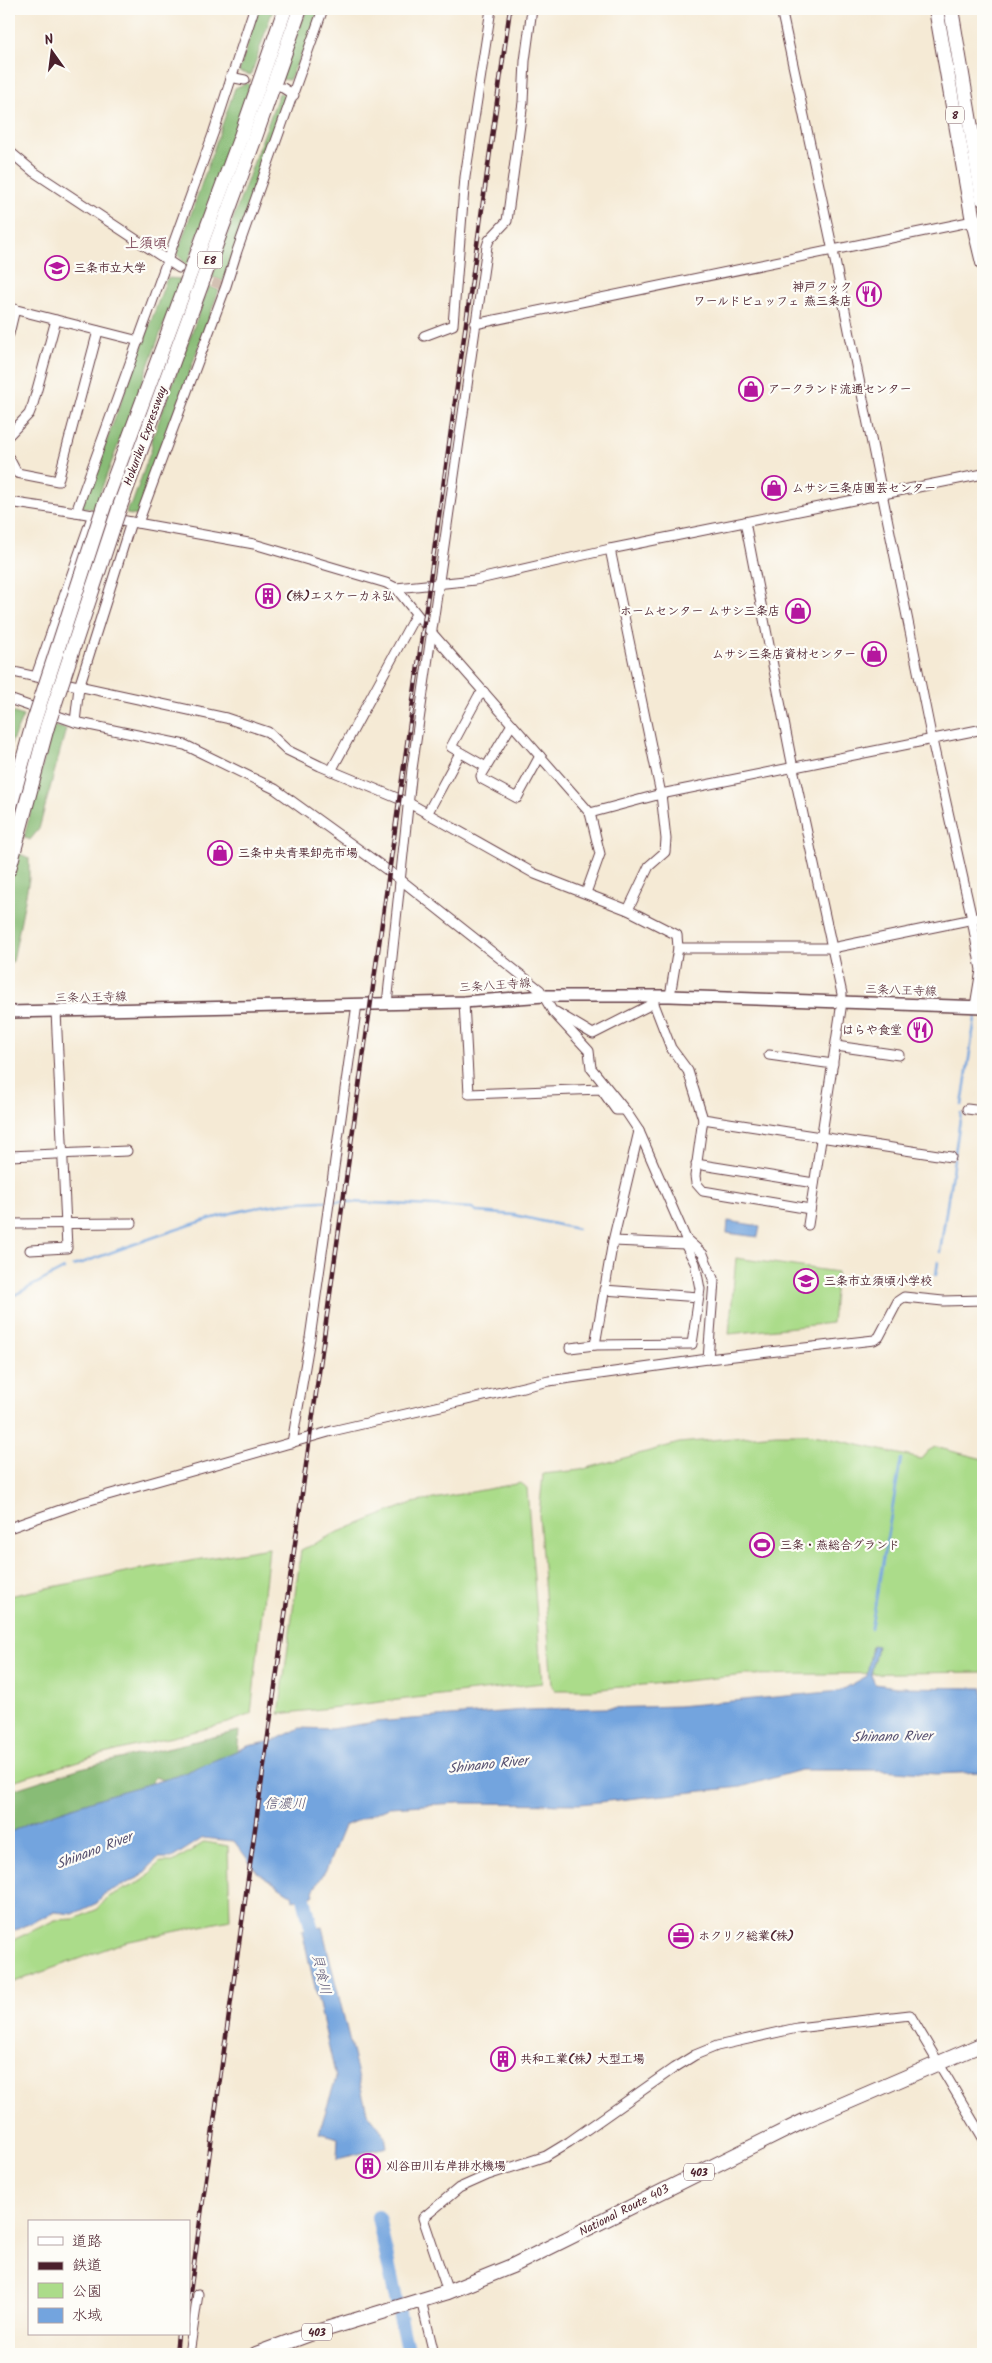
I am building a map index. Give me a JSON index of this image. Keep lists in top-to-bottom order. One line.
{"streets":{"highway":["8","E8","Hokuriku Expressway","403","National Route 403"],"main road":["三条八王寺線"]},"districts":["上須頃"],"water":["Shinano River","信濃川","貝喰川"],"places":{"school or university":["三条市立大学","三条市立須頃小学校"],"restaurant":["神戸クック ワールドビュッフェ 燕三条店","はらや食堂"],"shop":["アークランド流通センター","ムサシ三条店園芸センター","ホームセンター ムサシ三条店","ムサシ三条店資材センター","三条中央青果卸売市場"],"building":["(株)エスケーカネ弘","共和工業(株) 大型工場","刈谷田川右岸排水機場"],"sports":["三条・燕総合グランド"],"office":["ホクリク総業(株)"]},"legend":["道路","鉄道","公園","水域"],"north":"top"}
